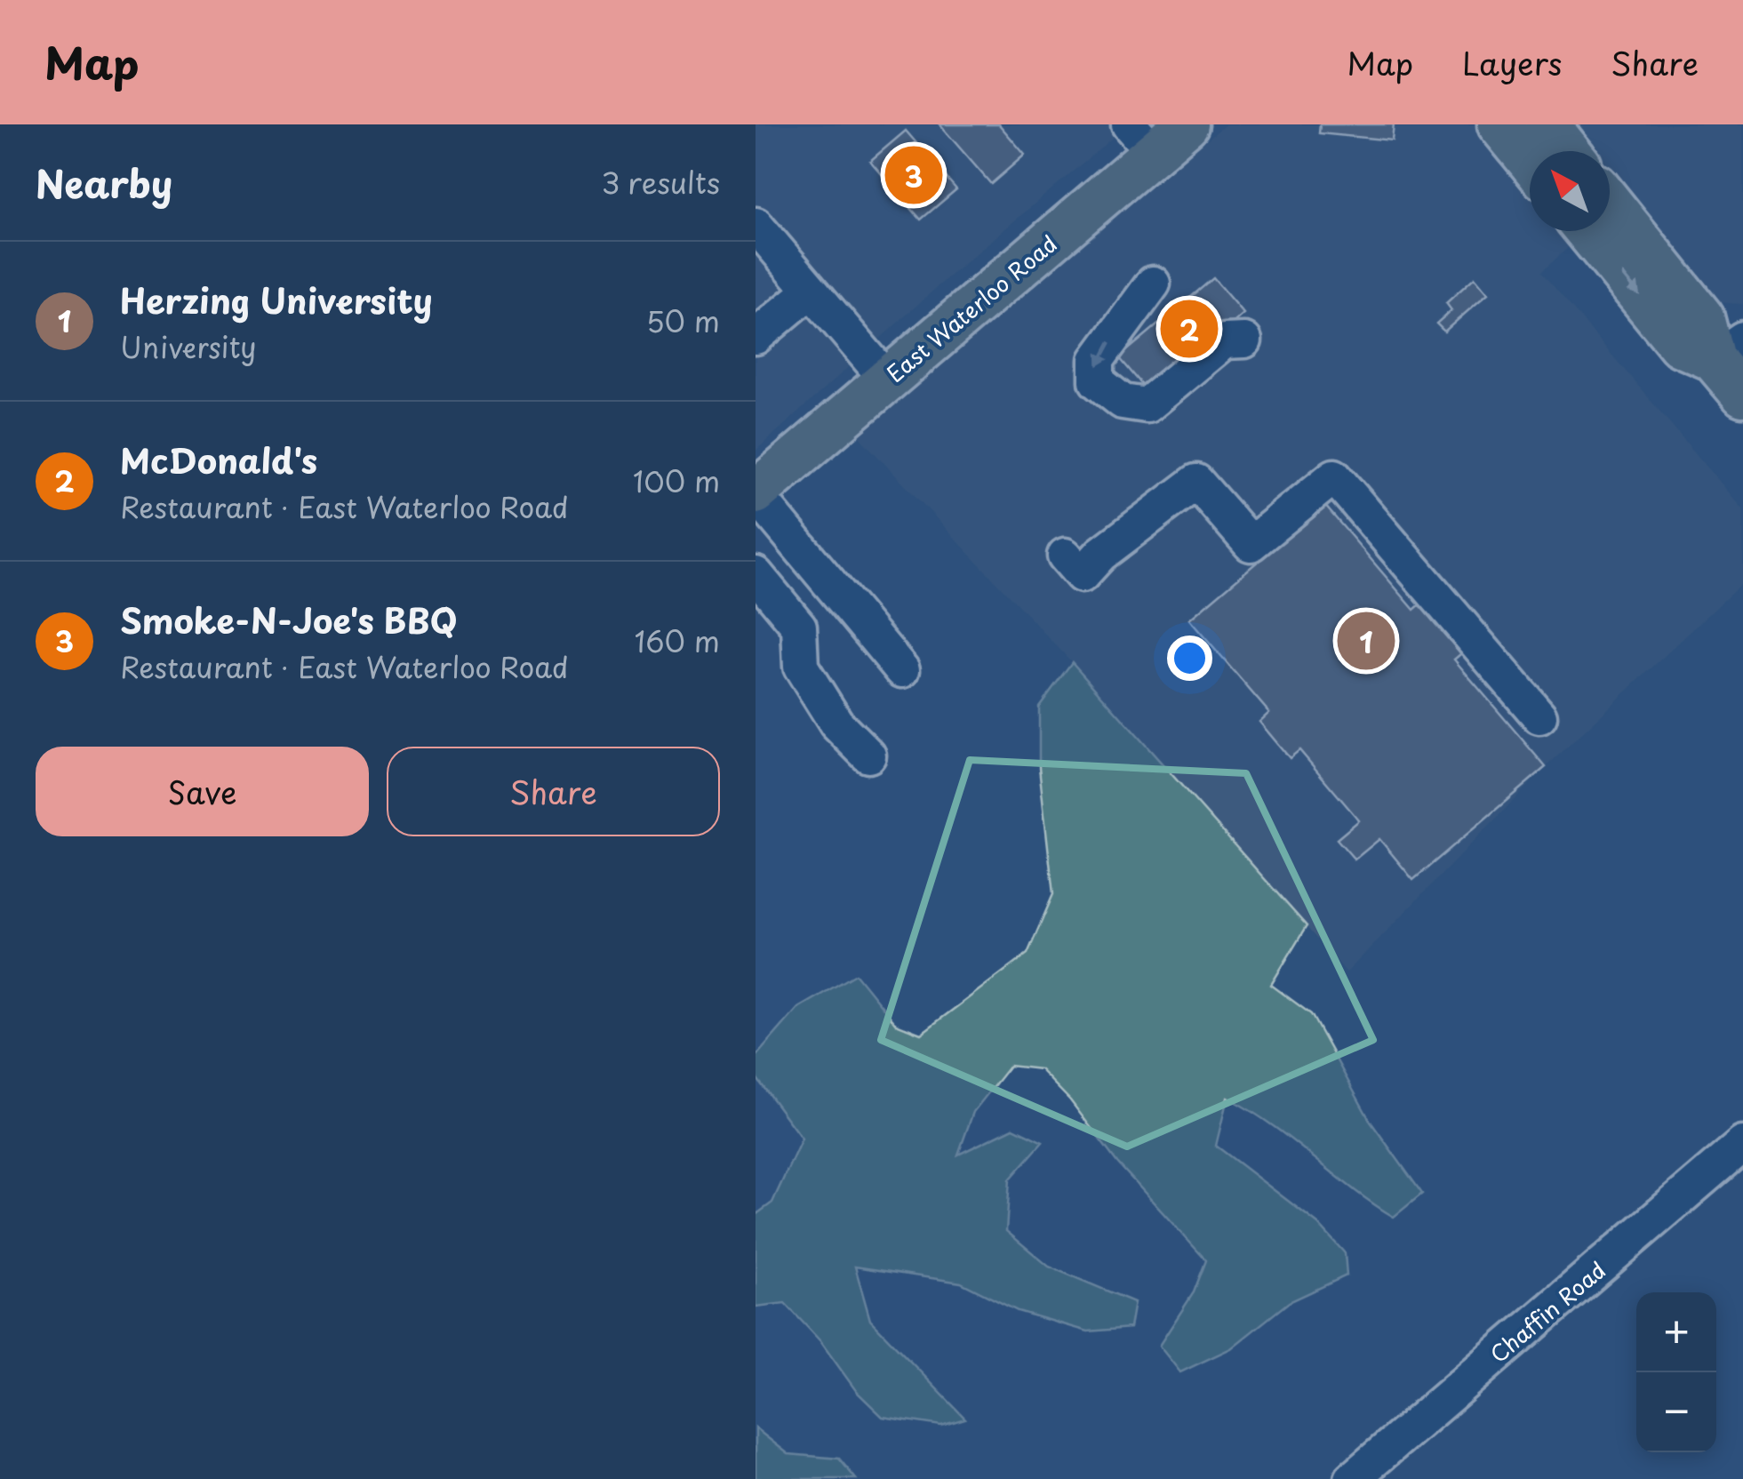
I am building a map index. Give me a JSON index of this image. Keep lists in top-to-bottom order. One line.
{"streets":{"main road":["East Waterloo Road"],"street":["Chaffin Road"]},"north":"top left","page":{"header":"Map","nav":["Map","Layers","Share"],"heading":["Nearby","3 results"],"pins":["3","2","1"],"list":[{"mark":"1","name":"Herzing University","note":"University","value":"50 m"},{"mark":"2","name":"McDonald's","note":"Restaurant · East Waterloo Road","value":"100 m"},{"mark":"3","name":"Smoke-N-Joe's BBQ","note":"Restaurant · East Waterloo Road","value":"160 m"}],"buttons":["Save","Share"],"map_buttons":["+","−"]}}
